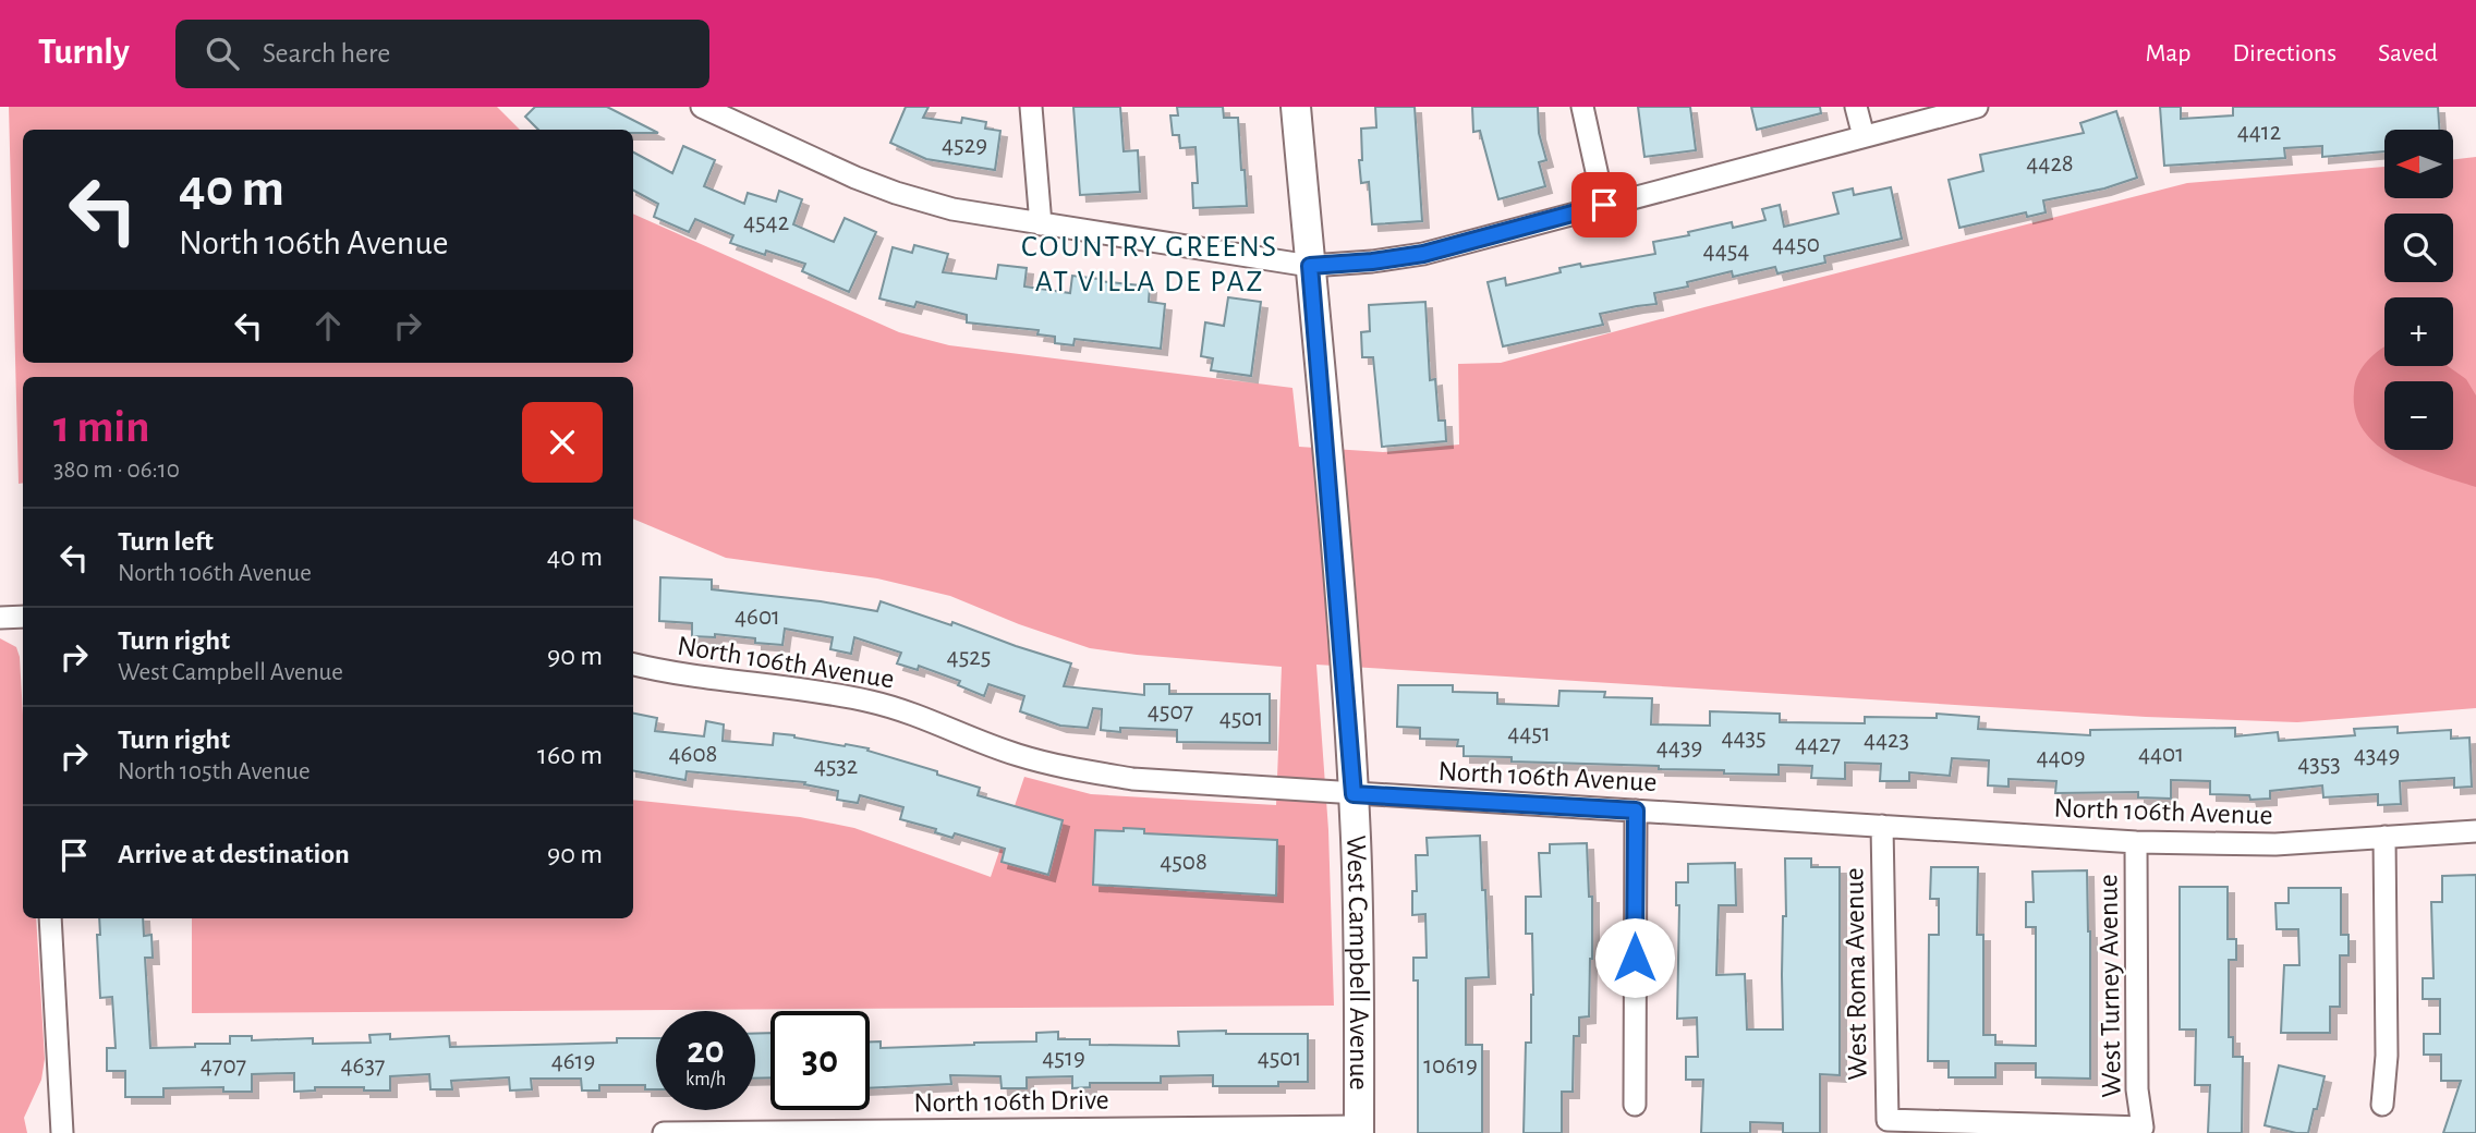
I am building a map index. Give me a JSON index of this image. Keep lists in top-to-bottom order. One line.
{"streets":{"street":["North 106th Avenue","West Campbell Avenue","West Roma Avenue","West Turney Avenue","North 106th Drive"]},"crossings":[["North 106th Avenue","West Campbell Avenue"],["North 106th Avenue","West Roma Avenue"],["North 106th Avenue","West Turney Avenue"],["West Campbell Avenue","North 106th Drive"],["West Roma Avenue","West Turney Avenue"]],"districts":["COUNTRY GREENS AT VILLA DE PAZ"],"house_numbers":["4412","4529","4428","4542","4450","4454","4601","4525","4507","4501","4451","4435","4423","4427","4439","4608","4401","4349","4409","4353","4532","4508","4519","4501","4619","4707","4637","10619"],"north":"left","page":{"header":"Turnly","search":"Search here","nav":["Map","Directions","Saved"],"map_buttons":["+","−"],"turn":["40 m","North 106th Avenue"],"heading":["1 min","380 m · 06:10"],"list":[{"name":"Turn left","note":"North 106th Avenue","value":"40 m"},{"name":"Turn right","note":"West Campbell Avenue","value":"90 m"},{"name":"Turn right","note":"North 105th Avenue","value":"160 m"},{"name":"Arrive at destination","value":"90 m"}],"speed":"20 km/h","limit":"30"}}
